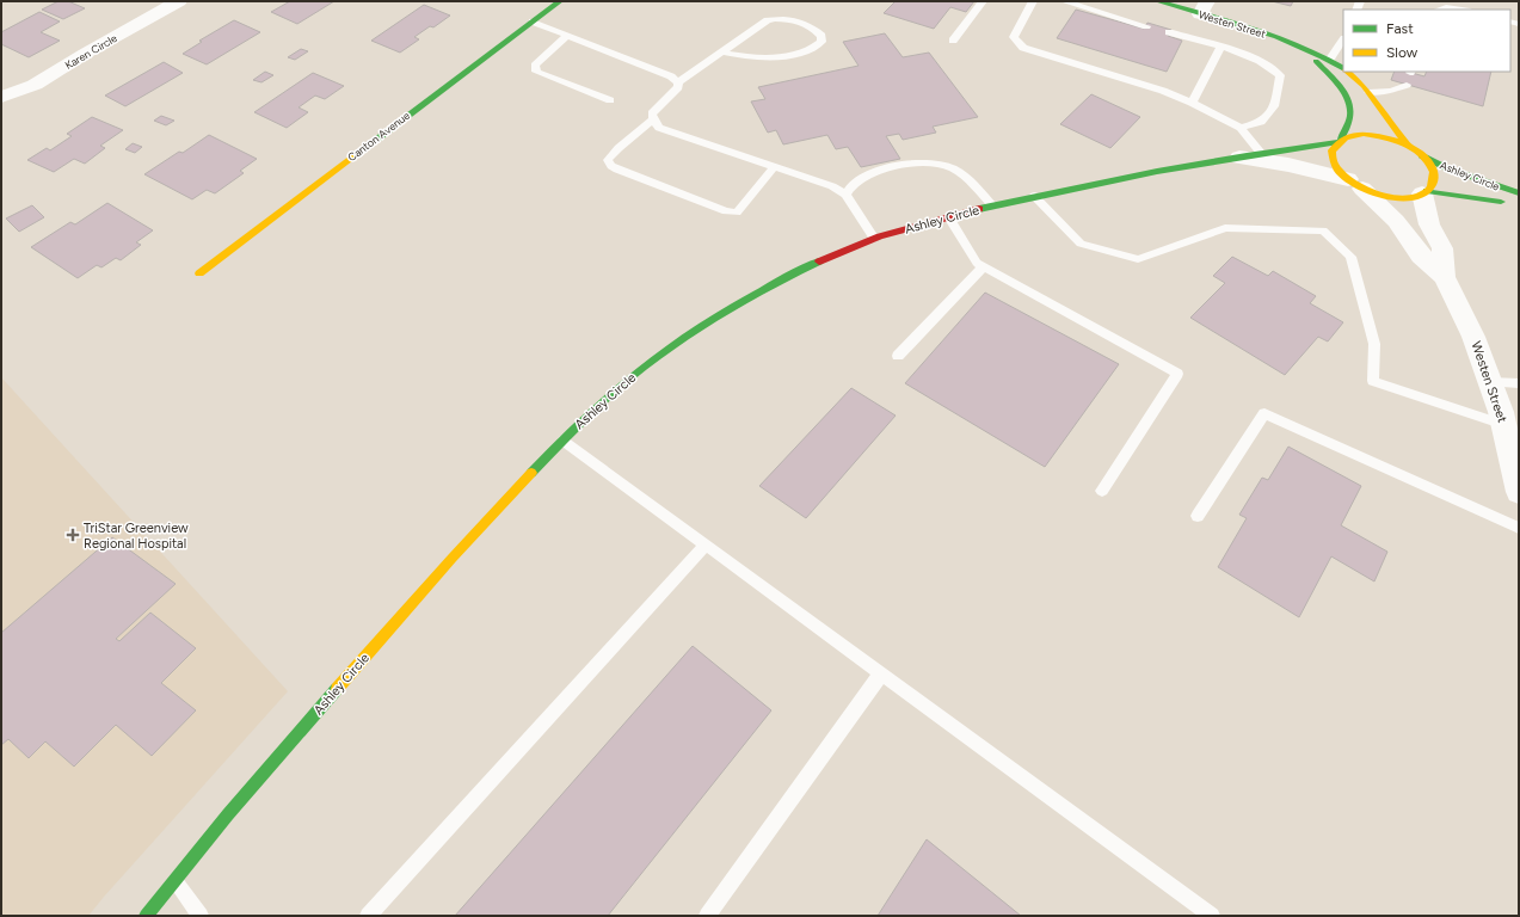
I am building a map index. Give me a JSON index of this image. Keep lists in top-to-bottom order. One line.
{"streets":{"street":["Westen Street","Karen Circle","Canton Avenue","Ashley Circle"]},"crossings":[["Westen Street","Ashley Circle"]],"places":{"health":["TriStar Greenview Regional Hospital"]},"legend":["Fast","Slow"]}
